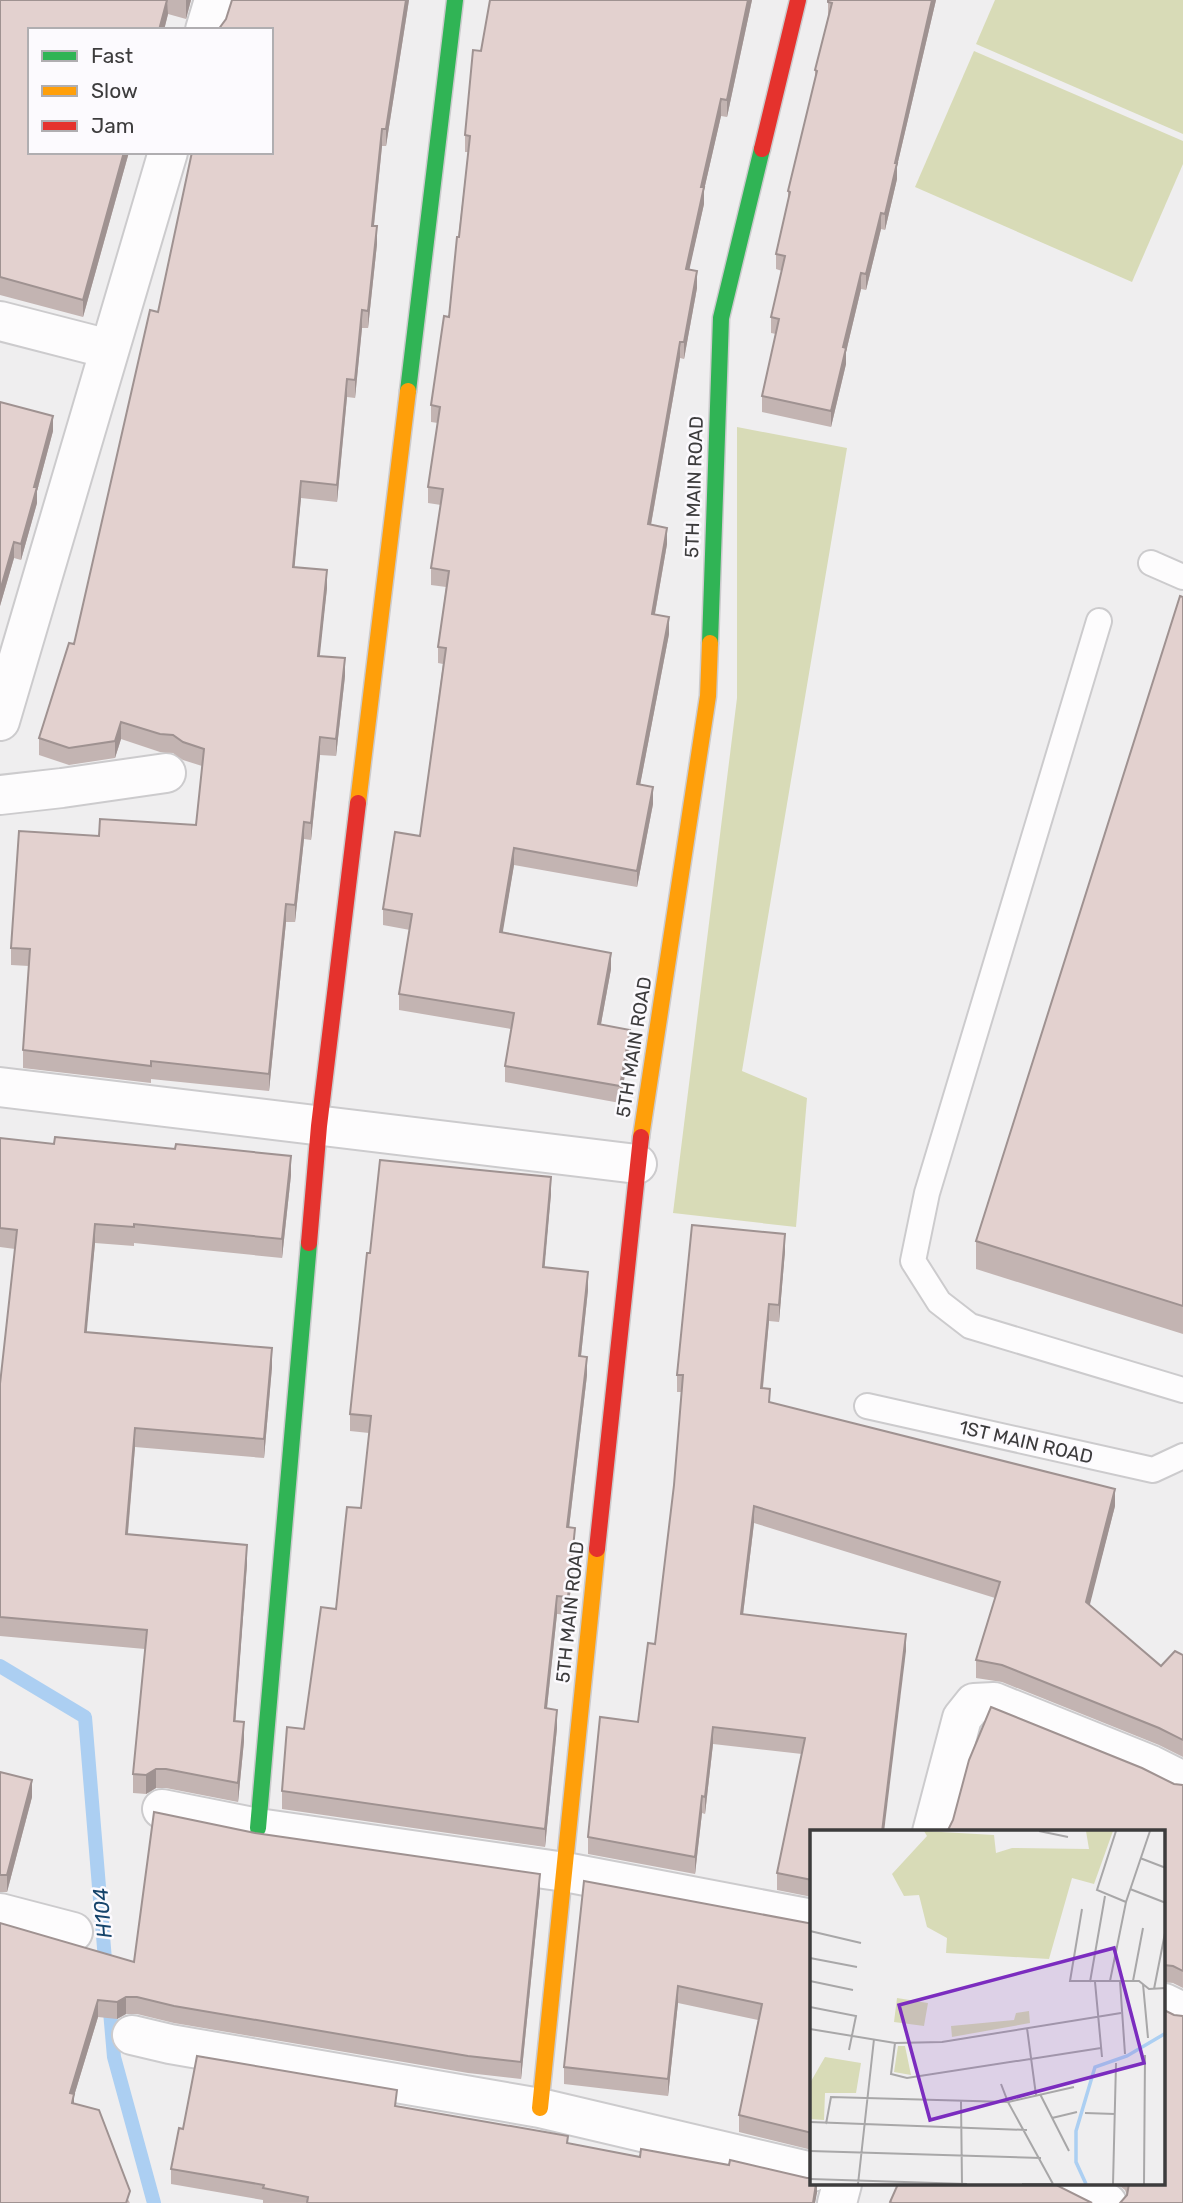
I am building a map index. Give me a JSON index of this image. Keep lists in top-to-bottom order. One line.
{"streets":{"street":["5TH MAIN ROAD"],"lane":["1ST MAIN ROAD"]},"water":["H104"],"legend":["Fast","Slow","Jam"]}
